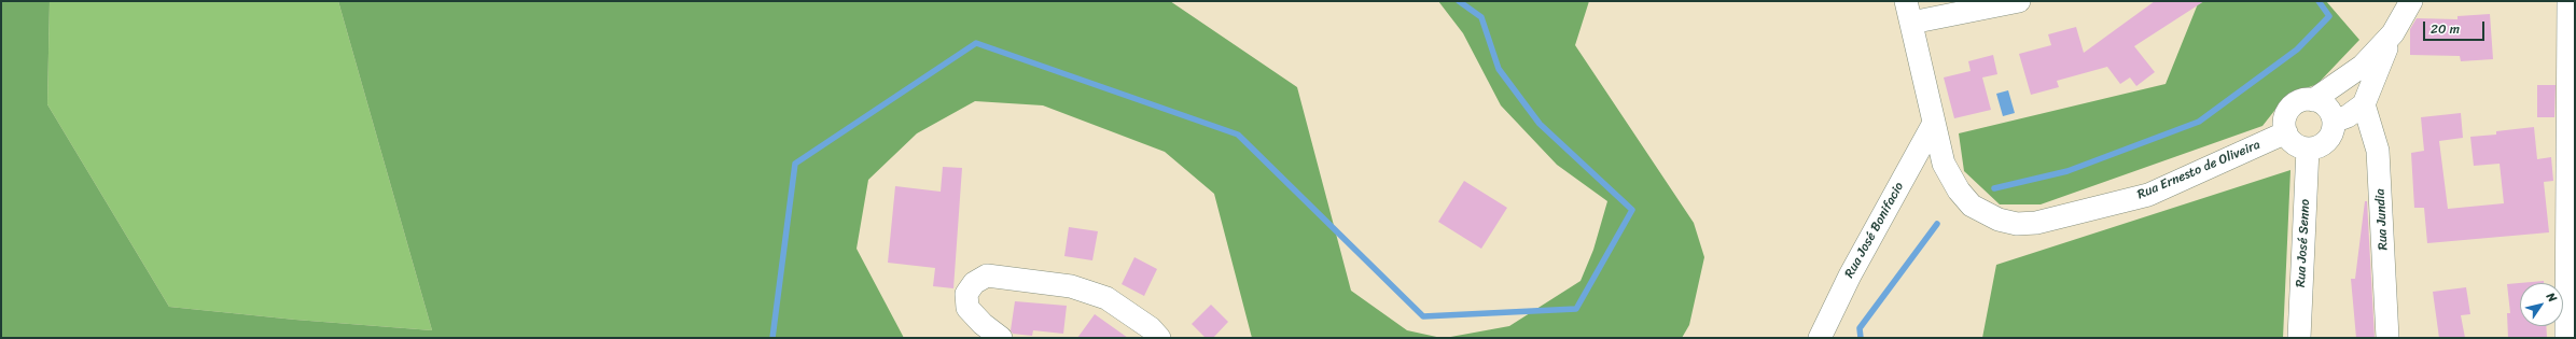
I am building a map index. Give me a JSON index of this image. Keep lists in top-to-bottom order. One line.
{"streets":{"street":["Rua Ernesto de Oliveira","Rua Jundia","Rua José Bonifacio","Rua José Senno"]},"crossings":[["Rua Ernesto de Oliveira","Rua José Bonifacio"],["Rua Ernesto de Oliveira","Rua José Senno"]],"scale_bar":"20 m","north":"top right"}
